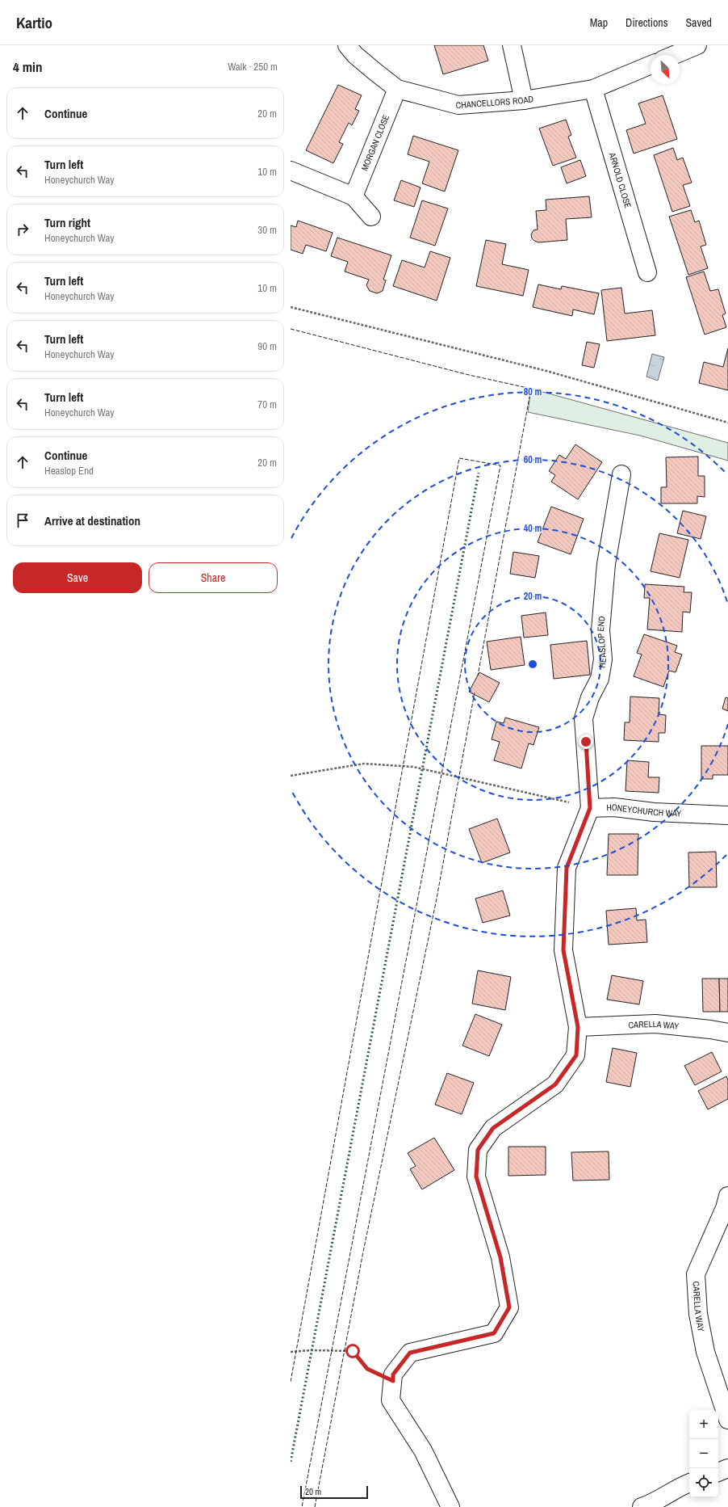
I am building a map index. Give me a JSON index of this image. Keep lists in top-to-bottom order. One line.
{"streets":{"street":["CHANCELLORS ROAD","MORGAN CLOSE","ARNOLD CLOSE","HEASLOP END","HONEYCHURCH WAY","CARELLA WAY"]},"crossings":[["CHANCELLORS ROAD","MORGAN CLOSE"],["CHANCELLORS ROAD","ARNOLD CLOSE"],["HEASLOP END","HONEYCHURCH WAY"]],"scale_bar":"20 m","north":"bottom right","page":{"header":"Kartio","nav":["Map","Directions","Saved"],"heading":["4 min","Walk · 250 m"],"list":[["Continue","20 m"],["Turn left","Honeychurch Way","10 m"],["Turn right","Honeychurch Way","30 m"],["Turn left","Honeychurch Way","10 m"],["Turn left","Honeychurch Way","90 m"],["Turn left","Honeychurch Way","70 m"],["Continue","Heaslop End","20 m"],"Arrive at destination"],"buttons":["Save","Share"],"map_buttons":["+","−"],"scale":"20 m"},"rings":["80 m","60 m","40 m","20 m"]}
